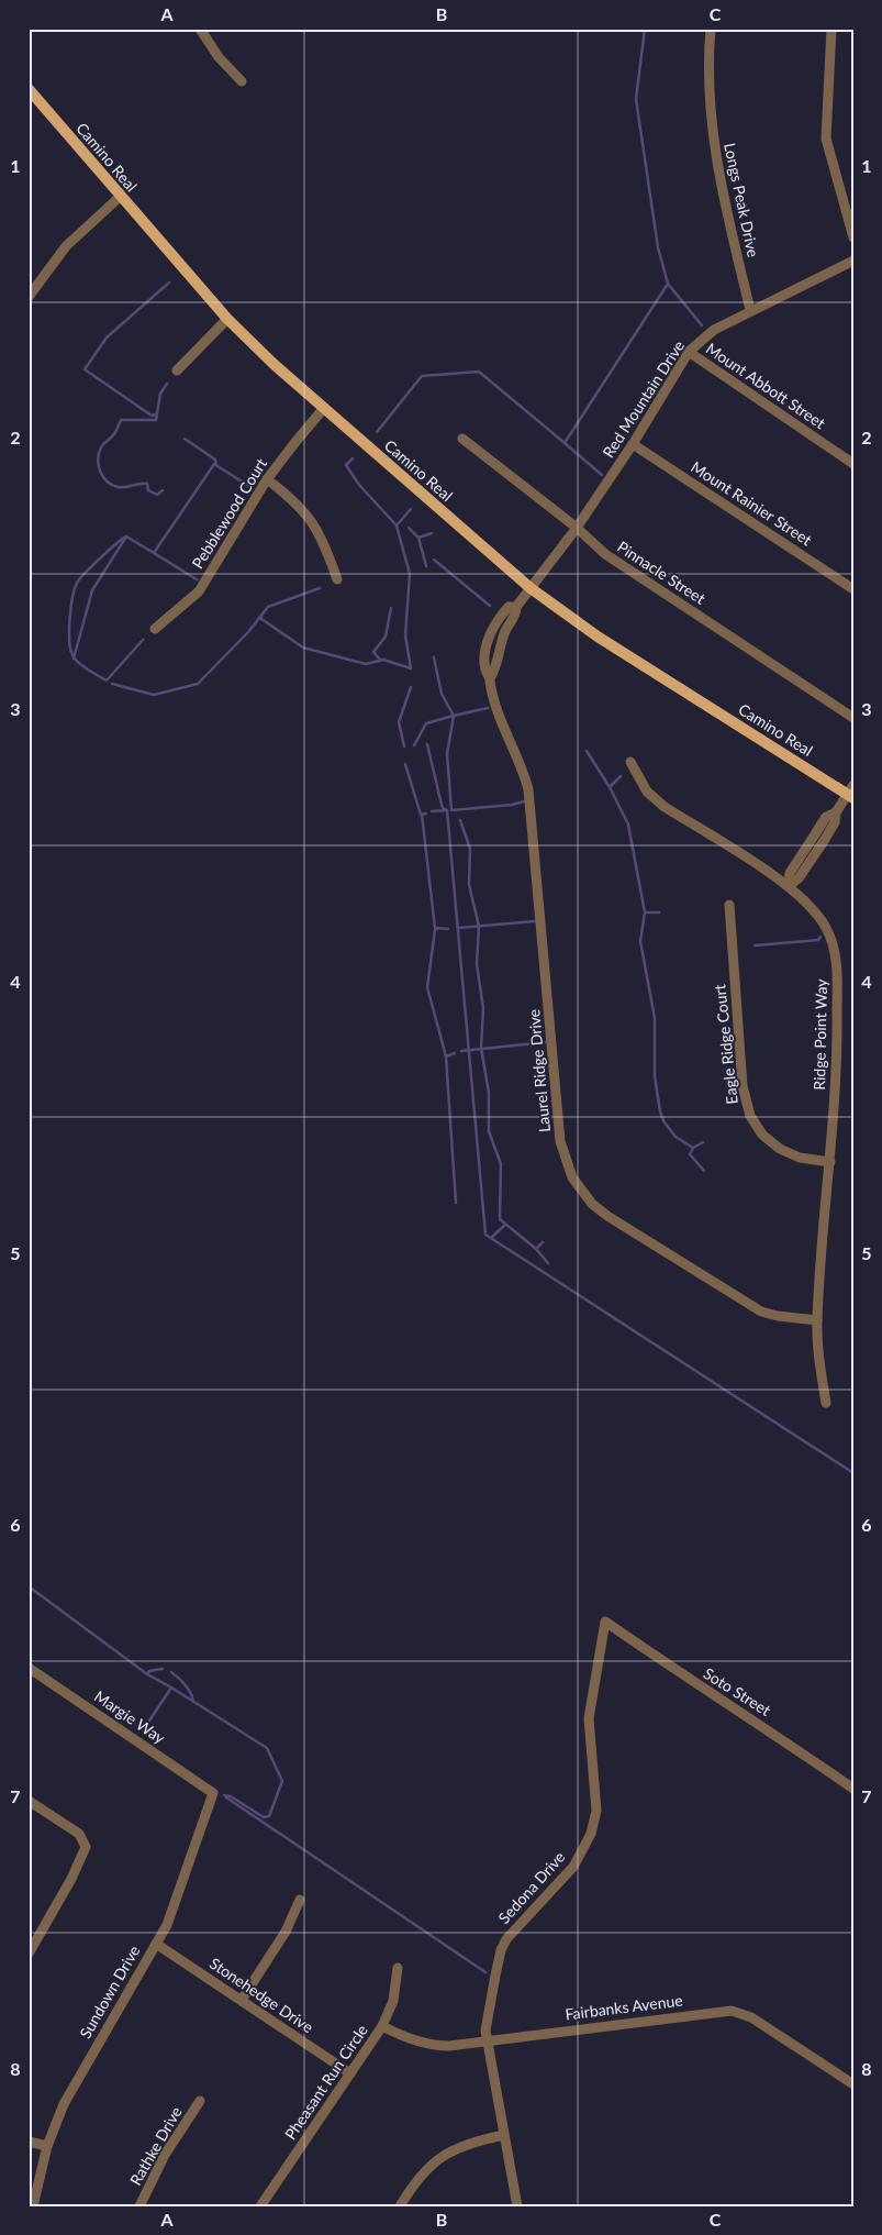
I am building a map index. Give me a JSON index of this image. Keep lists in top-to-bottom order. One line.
{"streets":{"main road":["Camino Real"],"street":["Longs Peak Drive","Mount Abbott Street","Red Mountain Drive","Mount Rainier Street","Pebblewood Court","Pinnacle Street","Ridge Point Way","Eagle Ridge Court","Laurel Ridge Drive","Soto Street","Margie Way","Sedona Drive","Sundown Drive","Stonehedge Drive","Fairbanks Avenue","Pheasant Run Circle","Rathke Drive"]},"crossings":[["Camino Real","Red Mountain Drive"],["Camino Real","Pebblewood Court"],["Camino Real","Laurel Ridge Drive"],["Longs Peak Drive","Red Mountain Drive"],["Mount Abbott Street","Red Mountain Drive"],["Red Mountain Drive","Mount Rainier Street"],["Red Mountain Drive","Pinnacle Street"],["Red Mountain Drive","Laurel Ridge Drive"],["Ridge Point Way","Eagle Ridge Court"],["Ridge Point Way","Laurel Ridge Drive"],["Soto Street","Sedona Drive"],["Margie Way","Sundown Drive"],["Sedona Drive","Fairbanks Avenue"],["Sundown Drive","Stonehedge Drive"],["Stonehedge Drive","Pheasant Run Circle"],["Fairbanks Avenue","Pheasant Run Circle"]],"grid":{"columns":["A","B","C"],"rows":["1","2","3","4","5","6","7","8"]}}
